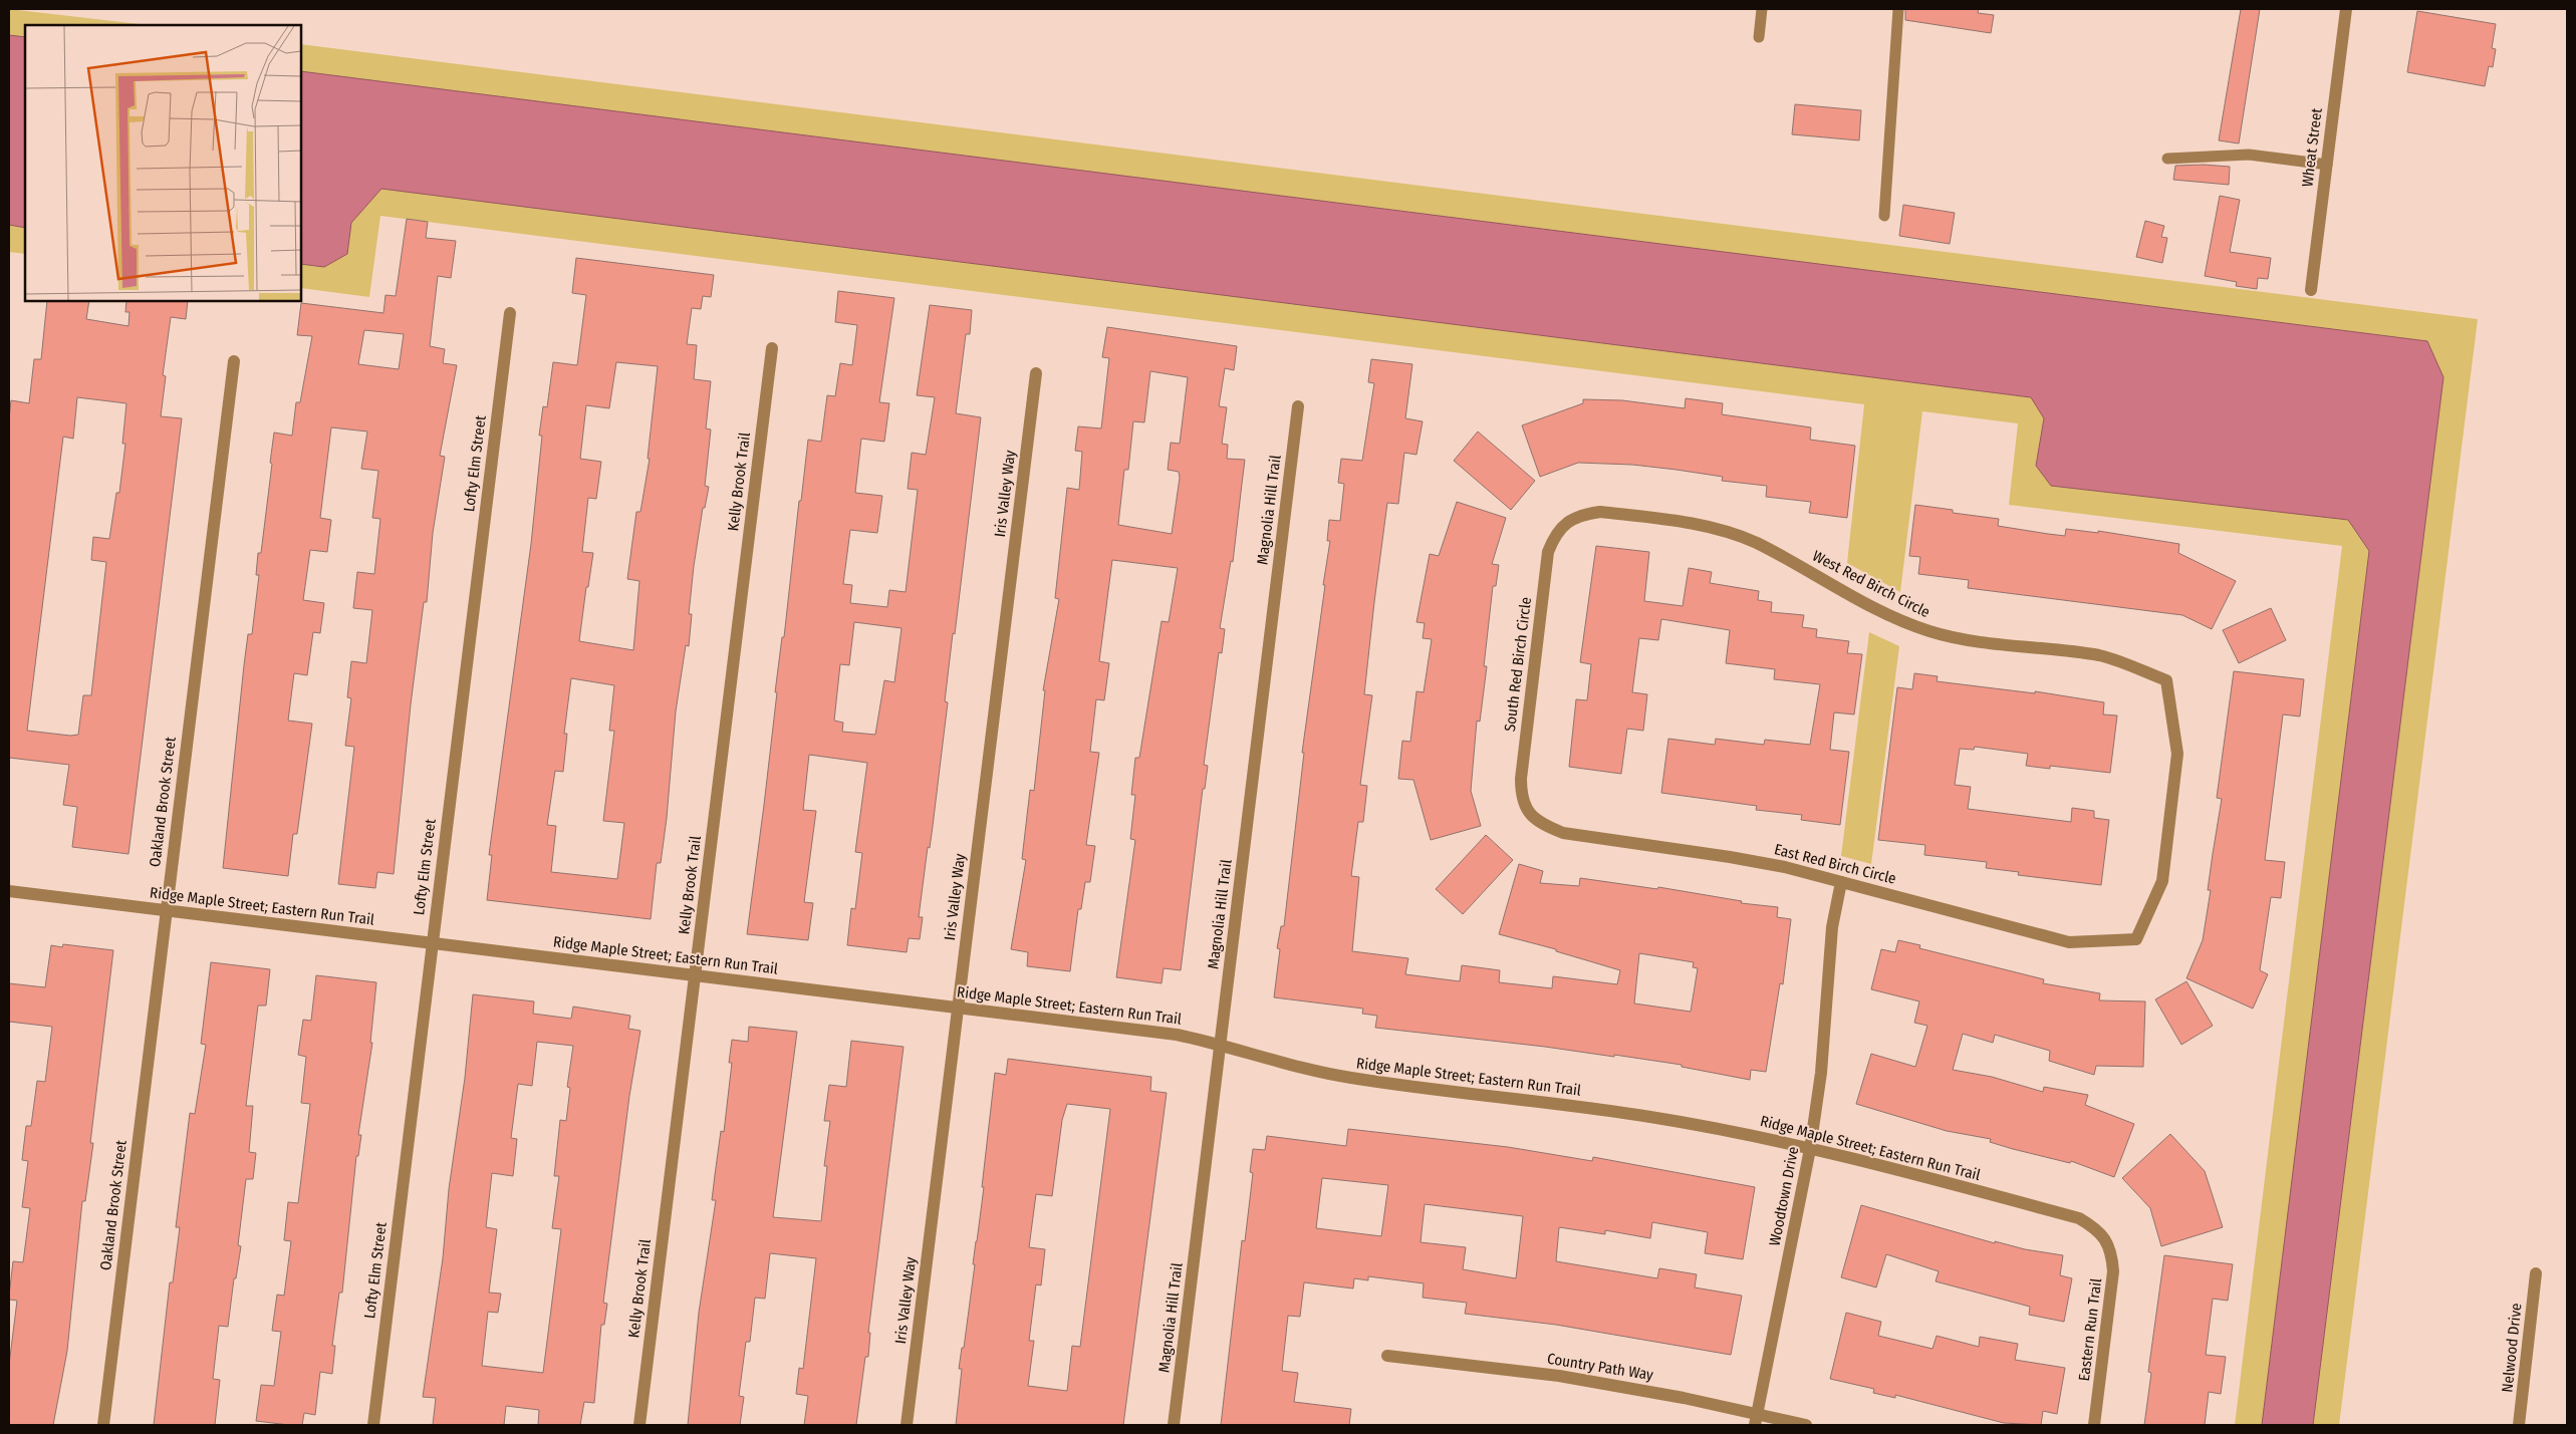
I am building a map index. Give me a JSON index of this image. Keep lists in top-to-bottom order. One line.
{"streets":{"street":["Wheat Street","Lofty Elm Street","Kelly Brook Trail","Iris Valley Way","Magnolia Hill Trail","West Red Birch Circle","South Red Birch Circle","Oakland Brook Street","East Red Birch Circle","Ridge Maple Street; Eastern Run Trail","Woodtown Drive","Eastern Run Trail","Nelwood Drive","Country Path Way"]},"crossings":[["Lofty Elm Street","Ridge Maple Street; Eastern Run Trail"],["Kelly Brook Trail","Ridge Maple Street; Eastern Run Trail"],["Iris Valley Way","Ridge Maple Street; Eastern Run Trail"],["Magnolia Hill Trail","Ridge Maple Street; Eastern Run Trail"],["West Red Birch Circle","South Red Birch Circle"],["West Red Birch Circle","East Red Birch Circle"],["South Red Birch Circle","East Red Birch Circle"],["Oakland Brook Street","Ridge Maple Street; Eastern Run Trail"],["East Red Birch Circle","Woodtown Drive"],["Ridge Maple Street; Eastern Run Trail","Woodtown Drive"],["Ridge Maple Street; Eastern Run Trail","Eastern Run Trail"],["Woodtown Drive","Country Path Way"]]}
